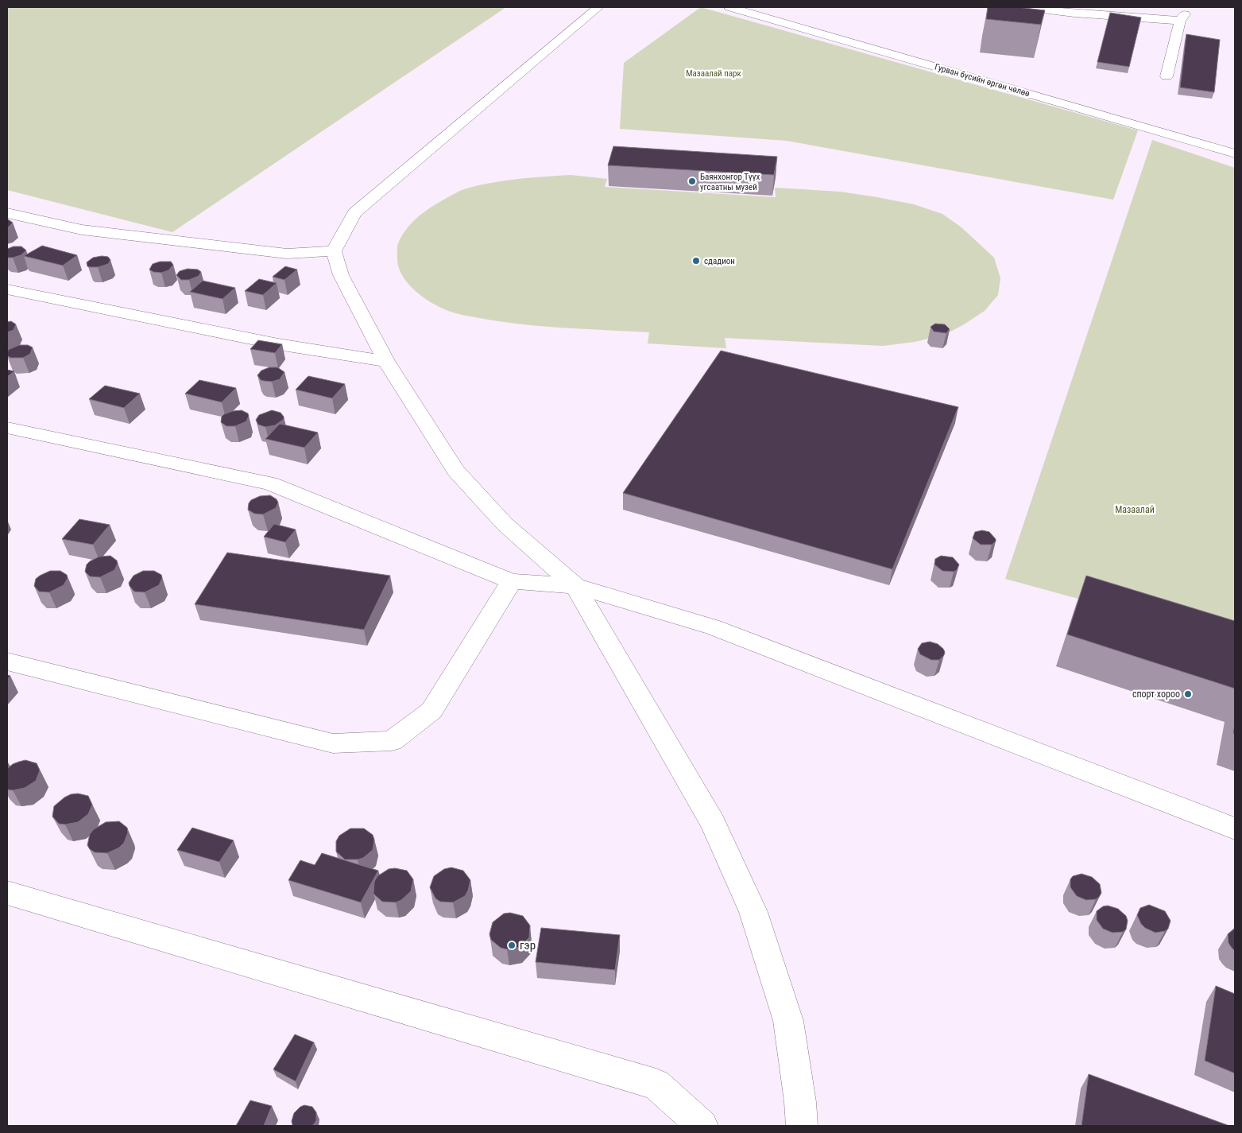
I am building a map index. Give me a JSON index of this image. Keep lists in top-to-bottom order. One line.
{"streets":{"street":["Гурван бүсийн өргөн чөлөө"]},"parks":["Мазаалай парк","Мазаалай"],"places":["Баянхонгор Түүх угсаатны музей","сдадион","спорт хороо","гэр"]}
